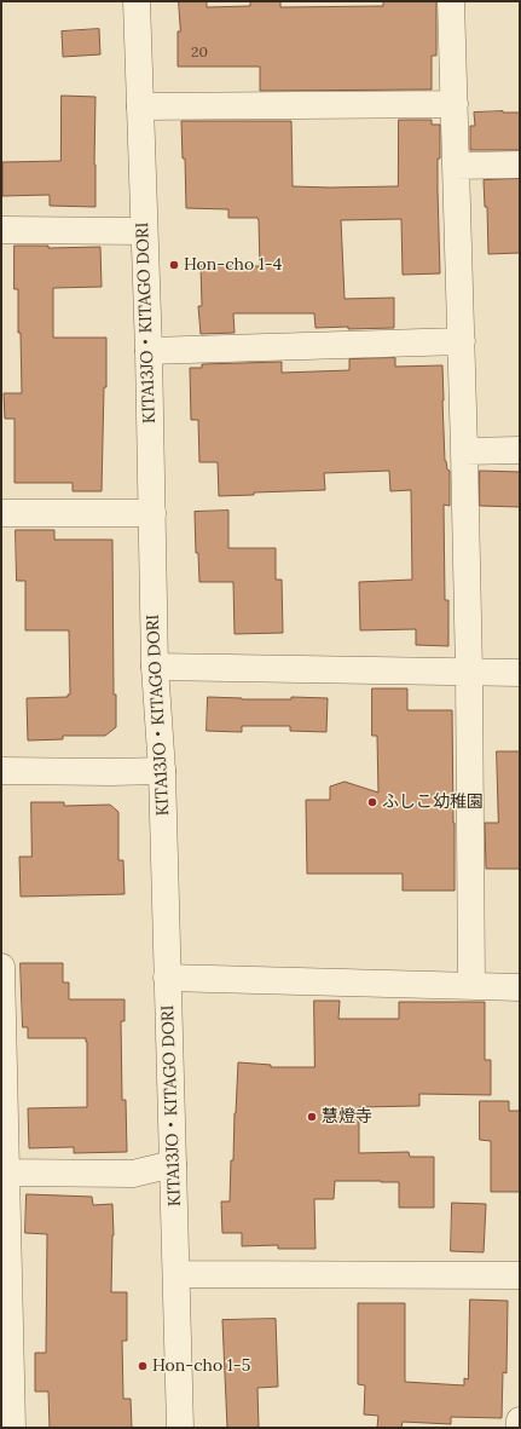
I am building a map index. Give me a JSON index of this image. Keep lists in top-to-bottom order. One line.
{"streets":{"street":["KITA13JO・KITAGO DORI"]},"places":["Hon-cho 1-4","ふしこ幼稚園","慧燈寺","Hon-cho 1-5"],"house_numbers":["20"]}
